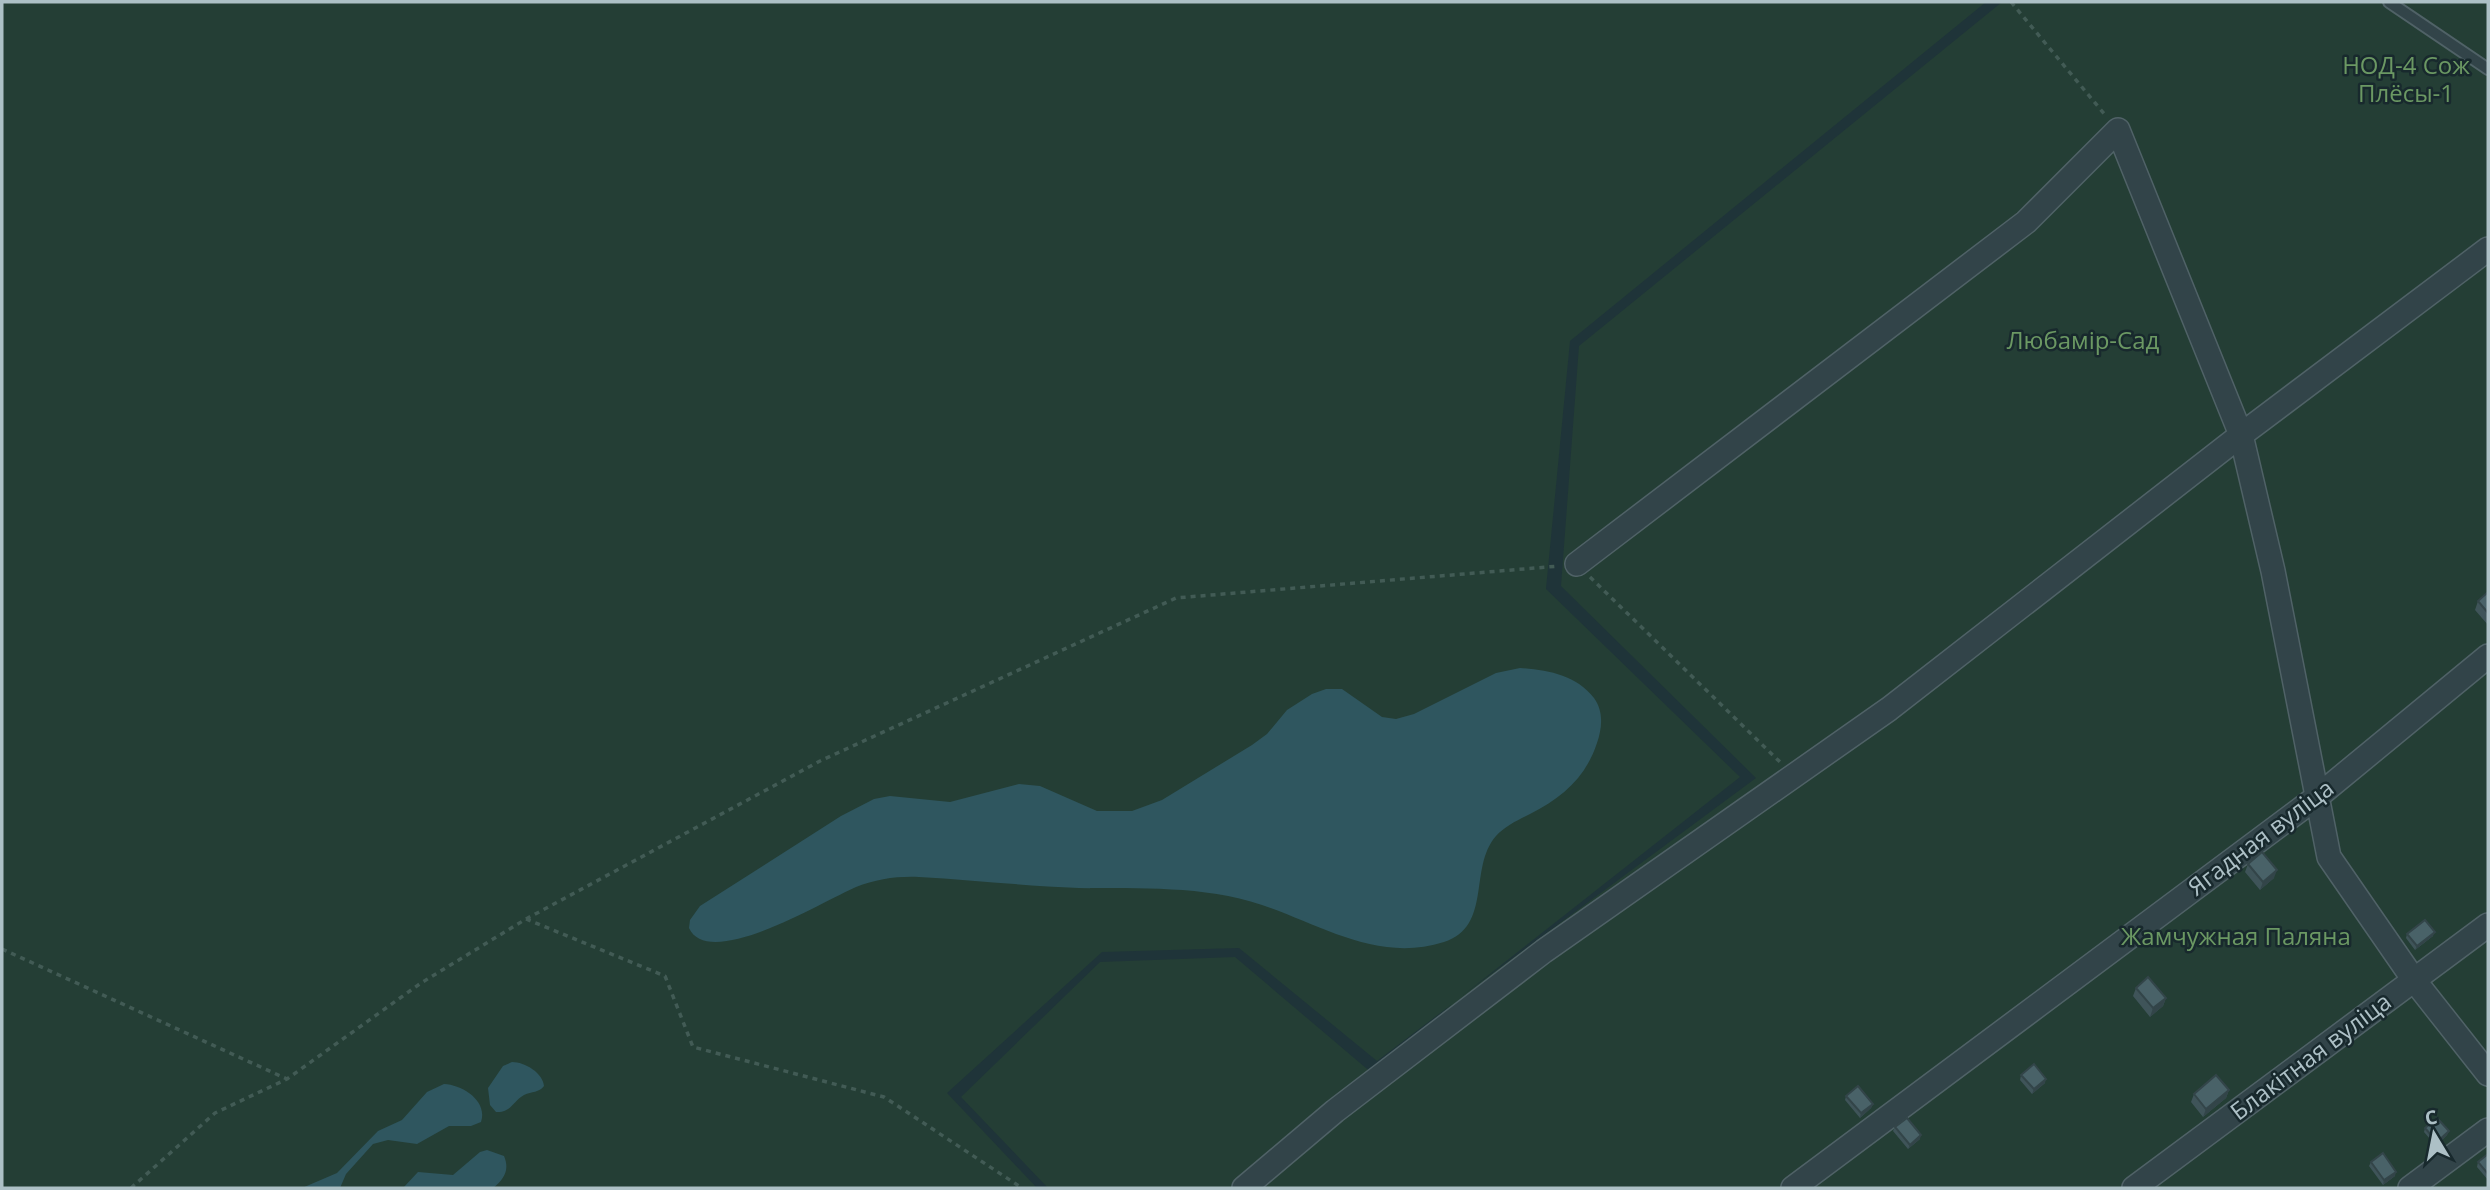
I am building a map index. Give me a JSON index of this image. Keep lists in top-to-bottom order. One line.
{"streets":{"street":["Ягадная вуліца","Блакітная вуліца"]},"parks":["НОД-4 Сож Плёсы-1","Любамір-Сад","Жамчужная Паляна"],"north":"top"}
